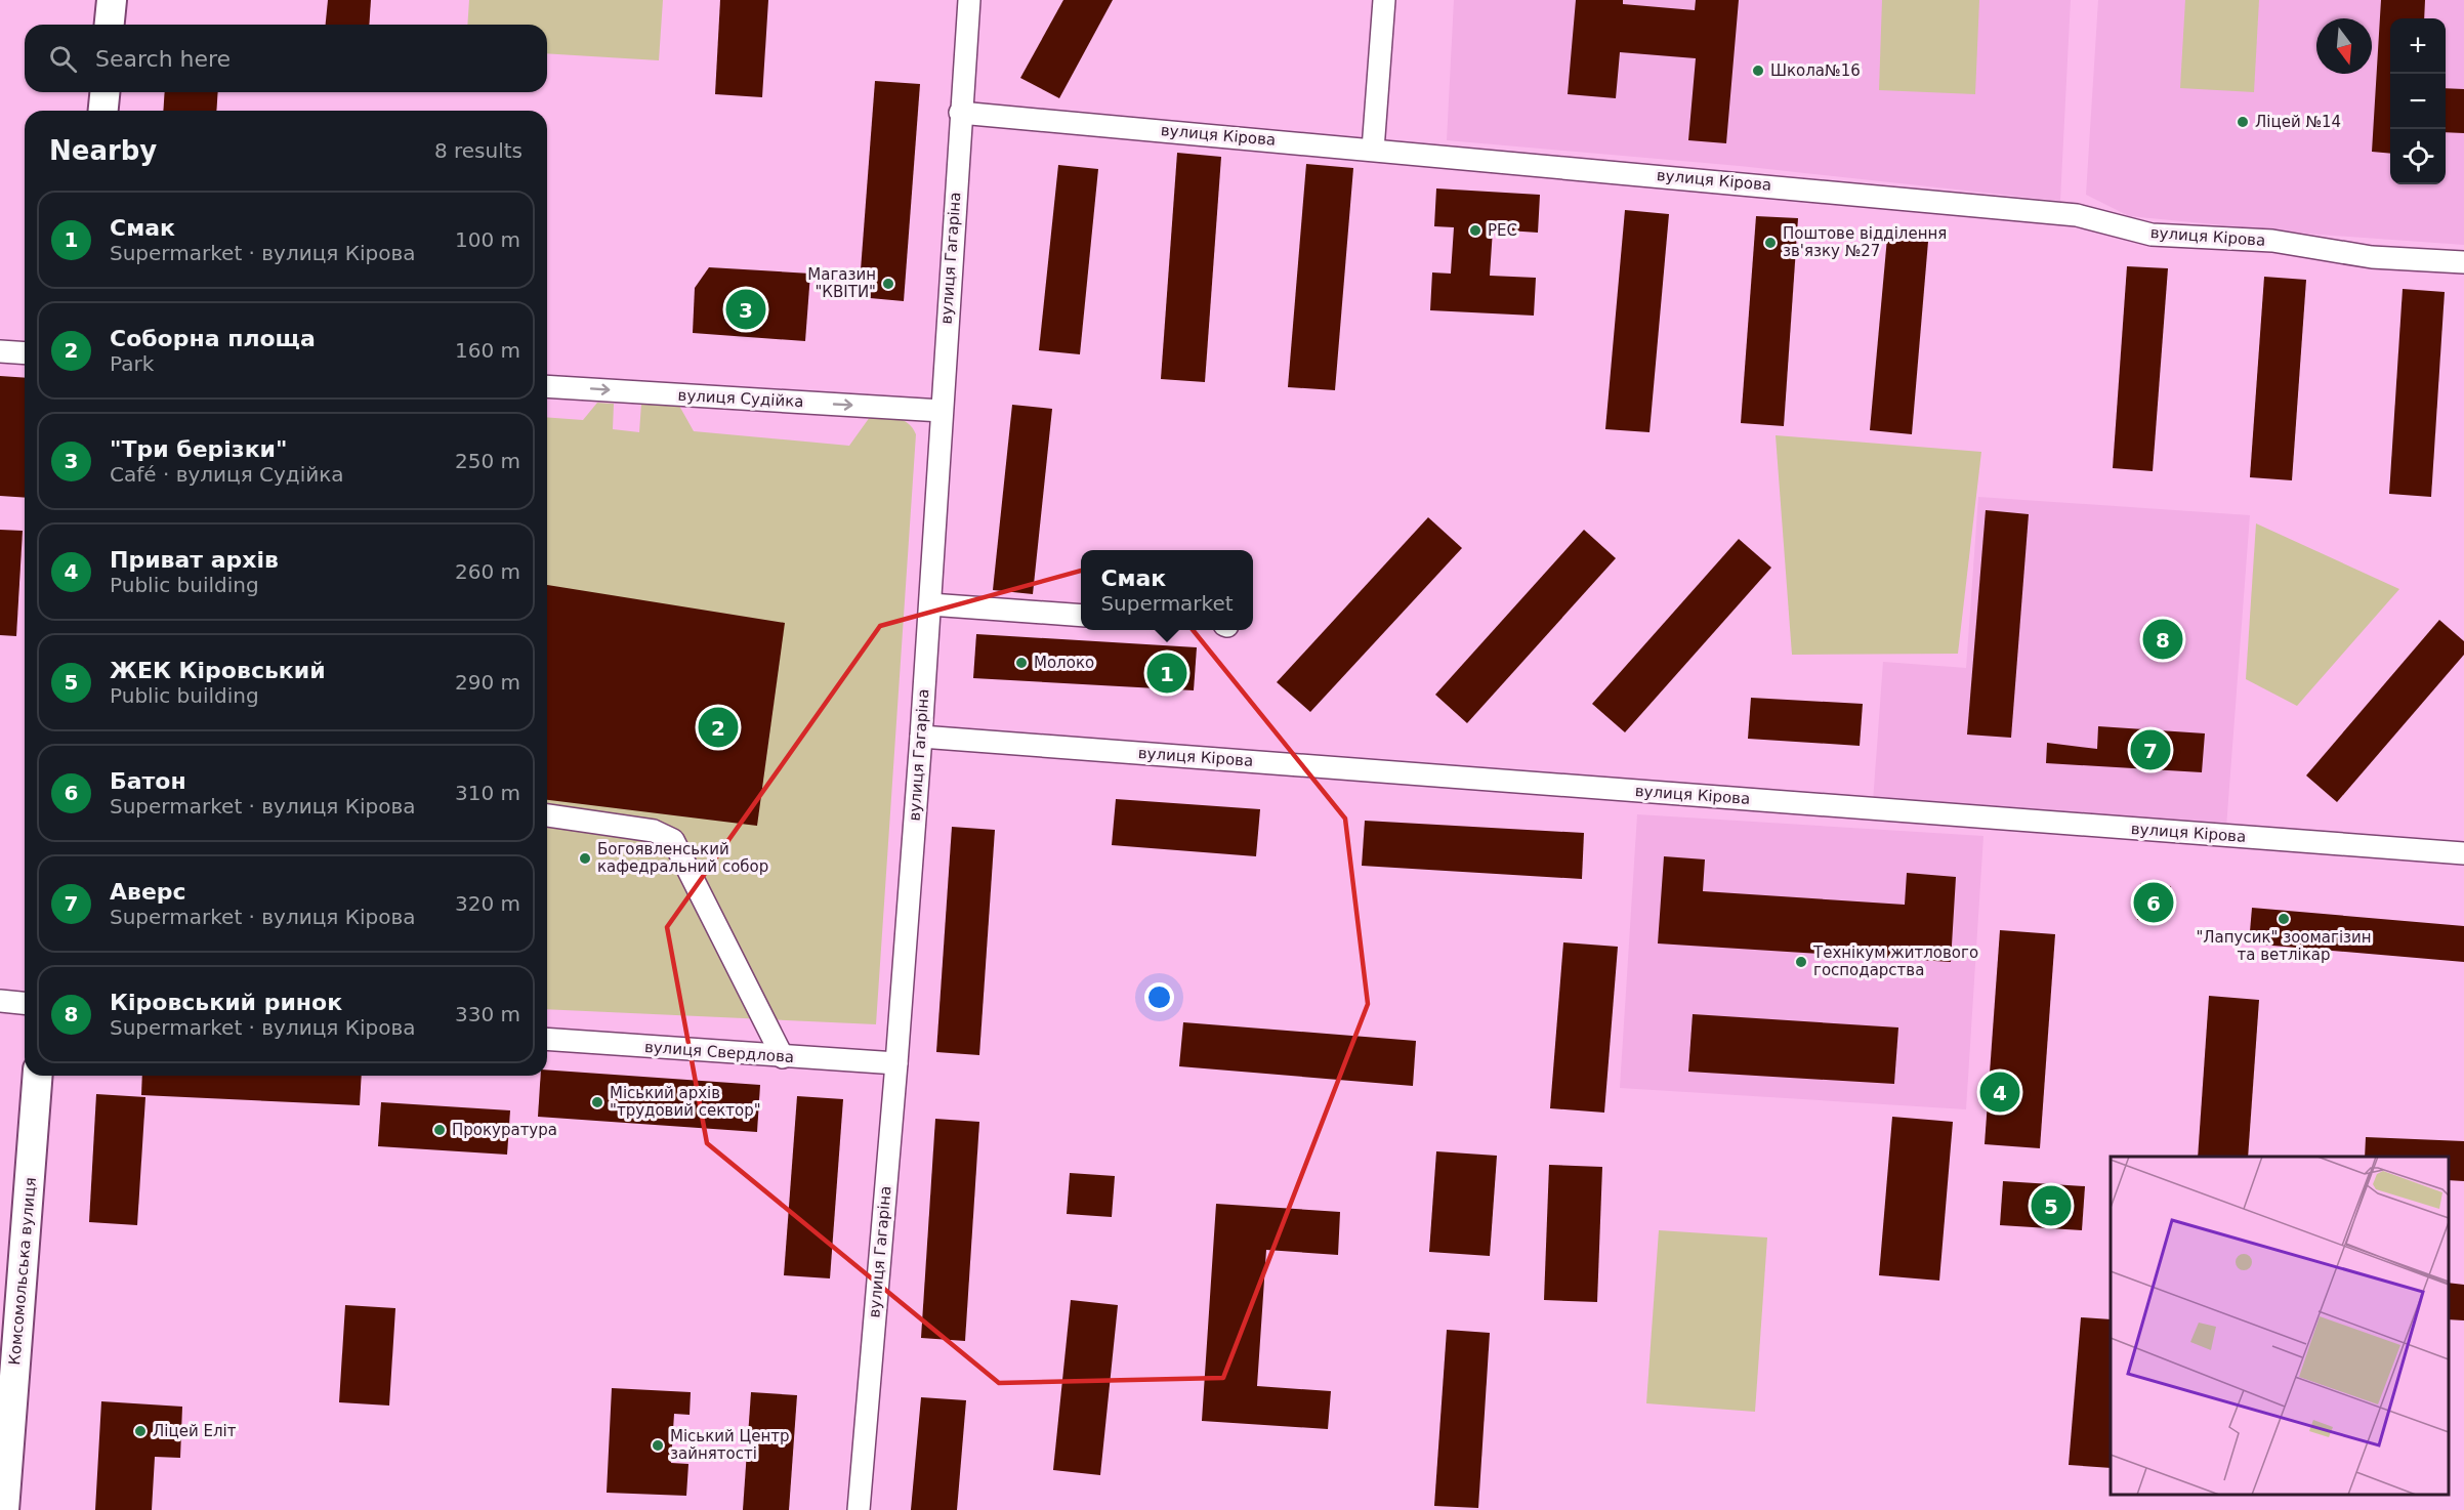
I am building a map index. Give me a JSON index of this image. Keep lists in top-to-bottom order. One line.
{"streets":{"street":["вулиця Кірова","вулиця Гагаріна","вулиця Судійка","вулиця Свердлова","Комсомольська вулиця"]},"crossings":[["вулиця Кірова","вулиця Гагаріна"],["вулиця Гагаріна","вулиця Судійка"],["вулиця Гагаріна","вулиця Свердлова"]],"one_way":["вулиця Судійка"],"places":["Школа№16","Ліцей №14","РЕС","Поштове відділення зв'язку №27","Магазин \"КВІТИ\"","Молоко","Богоявленський кафедральний собор","\"Лапусик\" зоомагізин та ветлікар","Технікум житлового господарства","Міський архів \"трудовий сектор\"","Прокуратура","Ліцей Еліт","Міський Центр зайнятості"],"north":"bottom","page":{"map_buttons":["+","−"],"search":"Search here","heading":["Nearby","8 results"],"list":[{"mark":"1","name":"Смак","note":"Supermarket · вулиця Кірова","value":"100 m"},{"mark":"2","name":"Соборна площа","note":"Park","value":"160 m"},{"mark":"3","name":"\"Три берізки\"","note":"Café · вулиця Судійка","value":"250 m"},{"mark":"4","name":"Приват архів","note":"Public building","value":"260 m"},{"mark":"5","name":"ЖЕК Кіровський","note":"Public building","value":"290 m"},{"mark":"6","name":"Батон","note":"Supermarket · вулиця Кірова","value":"310 m"},{"mark":"7","name":"Аверс","note":"Supermarket · вулиця Кірова","value":"320 m"},{"mark":"8","name":"Кіровський ринок","note":"Supermarket · вулиця Кірова","value":"330 m"}],"pins":["3","8","1","2","7","6","4","5"],"popup":["Смак","Supermarket"]}}
